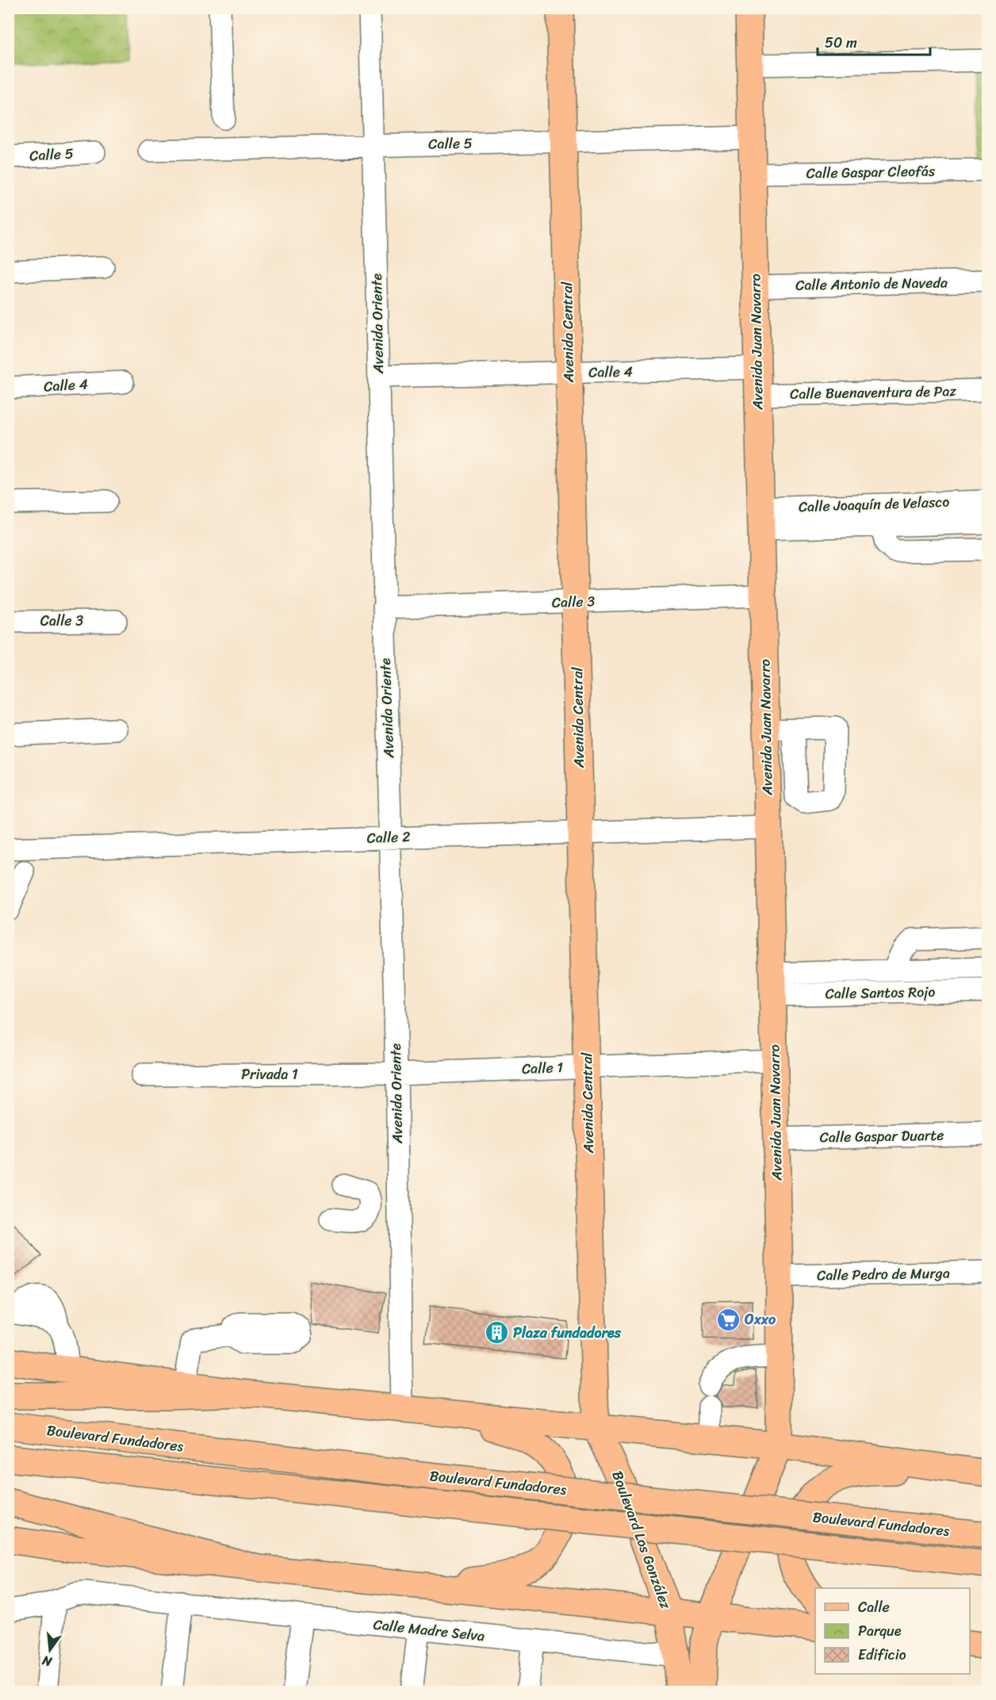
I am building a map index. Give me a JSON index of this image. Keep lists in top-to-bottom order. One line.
{"streets":{"main road":["Avenida Central","Avenida Juan Navarro","Boulevard Fundadores","Boulevard Los González"],"street":["Calle 5","Calle Gaspar Cleofás","Calle Antonio de Naveda","Avenida Oriente","Calle 4","Calle Buenaventura de Paz","Calle Joaquín de Velasco","Calle 3","Calle 2","Calle Santos Rojo","Calle 1","Privada 1","Calle Gaspar Duarte","Calle Pedro de Murga","Calle Madre Selva"]},"crossings":[["Calle 5","Avenida Oriente"],["Calle 5","Avenida Central"],["Calle 5","Avenida Juan Navarro"],["Calle Gaspar Cleofás","Avenida Juan Navarro"],["Calle Antonio de Naveda","Avenida Juan Navarro"],["Avenida Oriente","Calle 4"],["Avenida Oriente","Calle 3"],["Avenida Oriente","Calle 2"],["Avenida Oriente","Calle 1"],["Avenida Oriente","Privada 1"],["Avenida Central","Calle 4"],["Avenida Central","Calle 3"],["Avenida Central","Calle 2"],["Avenida Central","Calle 1"],["Avenida Central","Boulevard Los González"],["Avenida Juan Navarro","Calle 4"],["Avenida Juan Navarro","Calle Buenaventura de Paz"],["Avenida Juan Navarro","Calle Joaquín de Velasco"],["Avenida Juan Navarro","Calle 3"],["Avenida Juan Navarro","Calle 2"],["Avenida Juan Navarro","Calle Santos Rojo"],["Avenida Juan Navarro","Calle 1"],["Avenida Juan Navarro","Calle Gaspar Duarte"],["Avenida Juan Navarro","Calle Pedro de Murga"],["Calle 1","Privada 1"],["Boulevard Los González","Calle Madre Selva"]],"places":{"supermarket":["Oxxo"],"building":["Plaza fundadores"]},"legend":["Calle","Parque","Edificio"],"scale_bar":"50 m","north":"bottom"}
